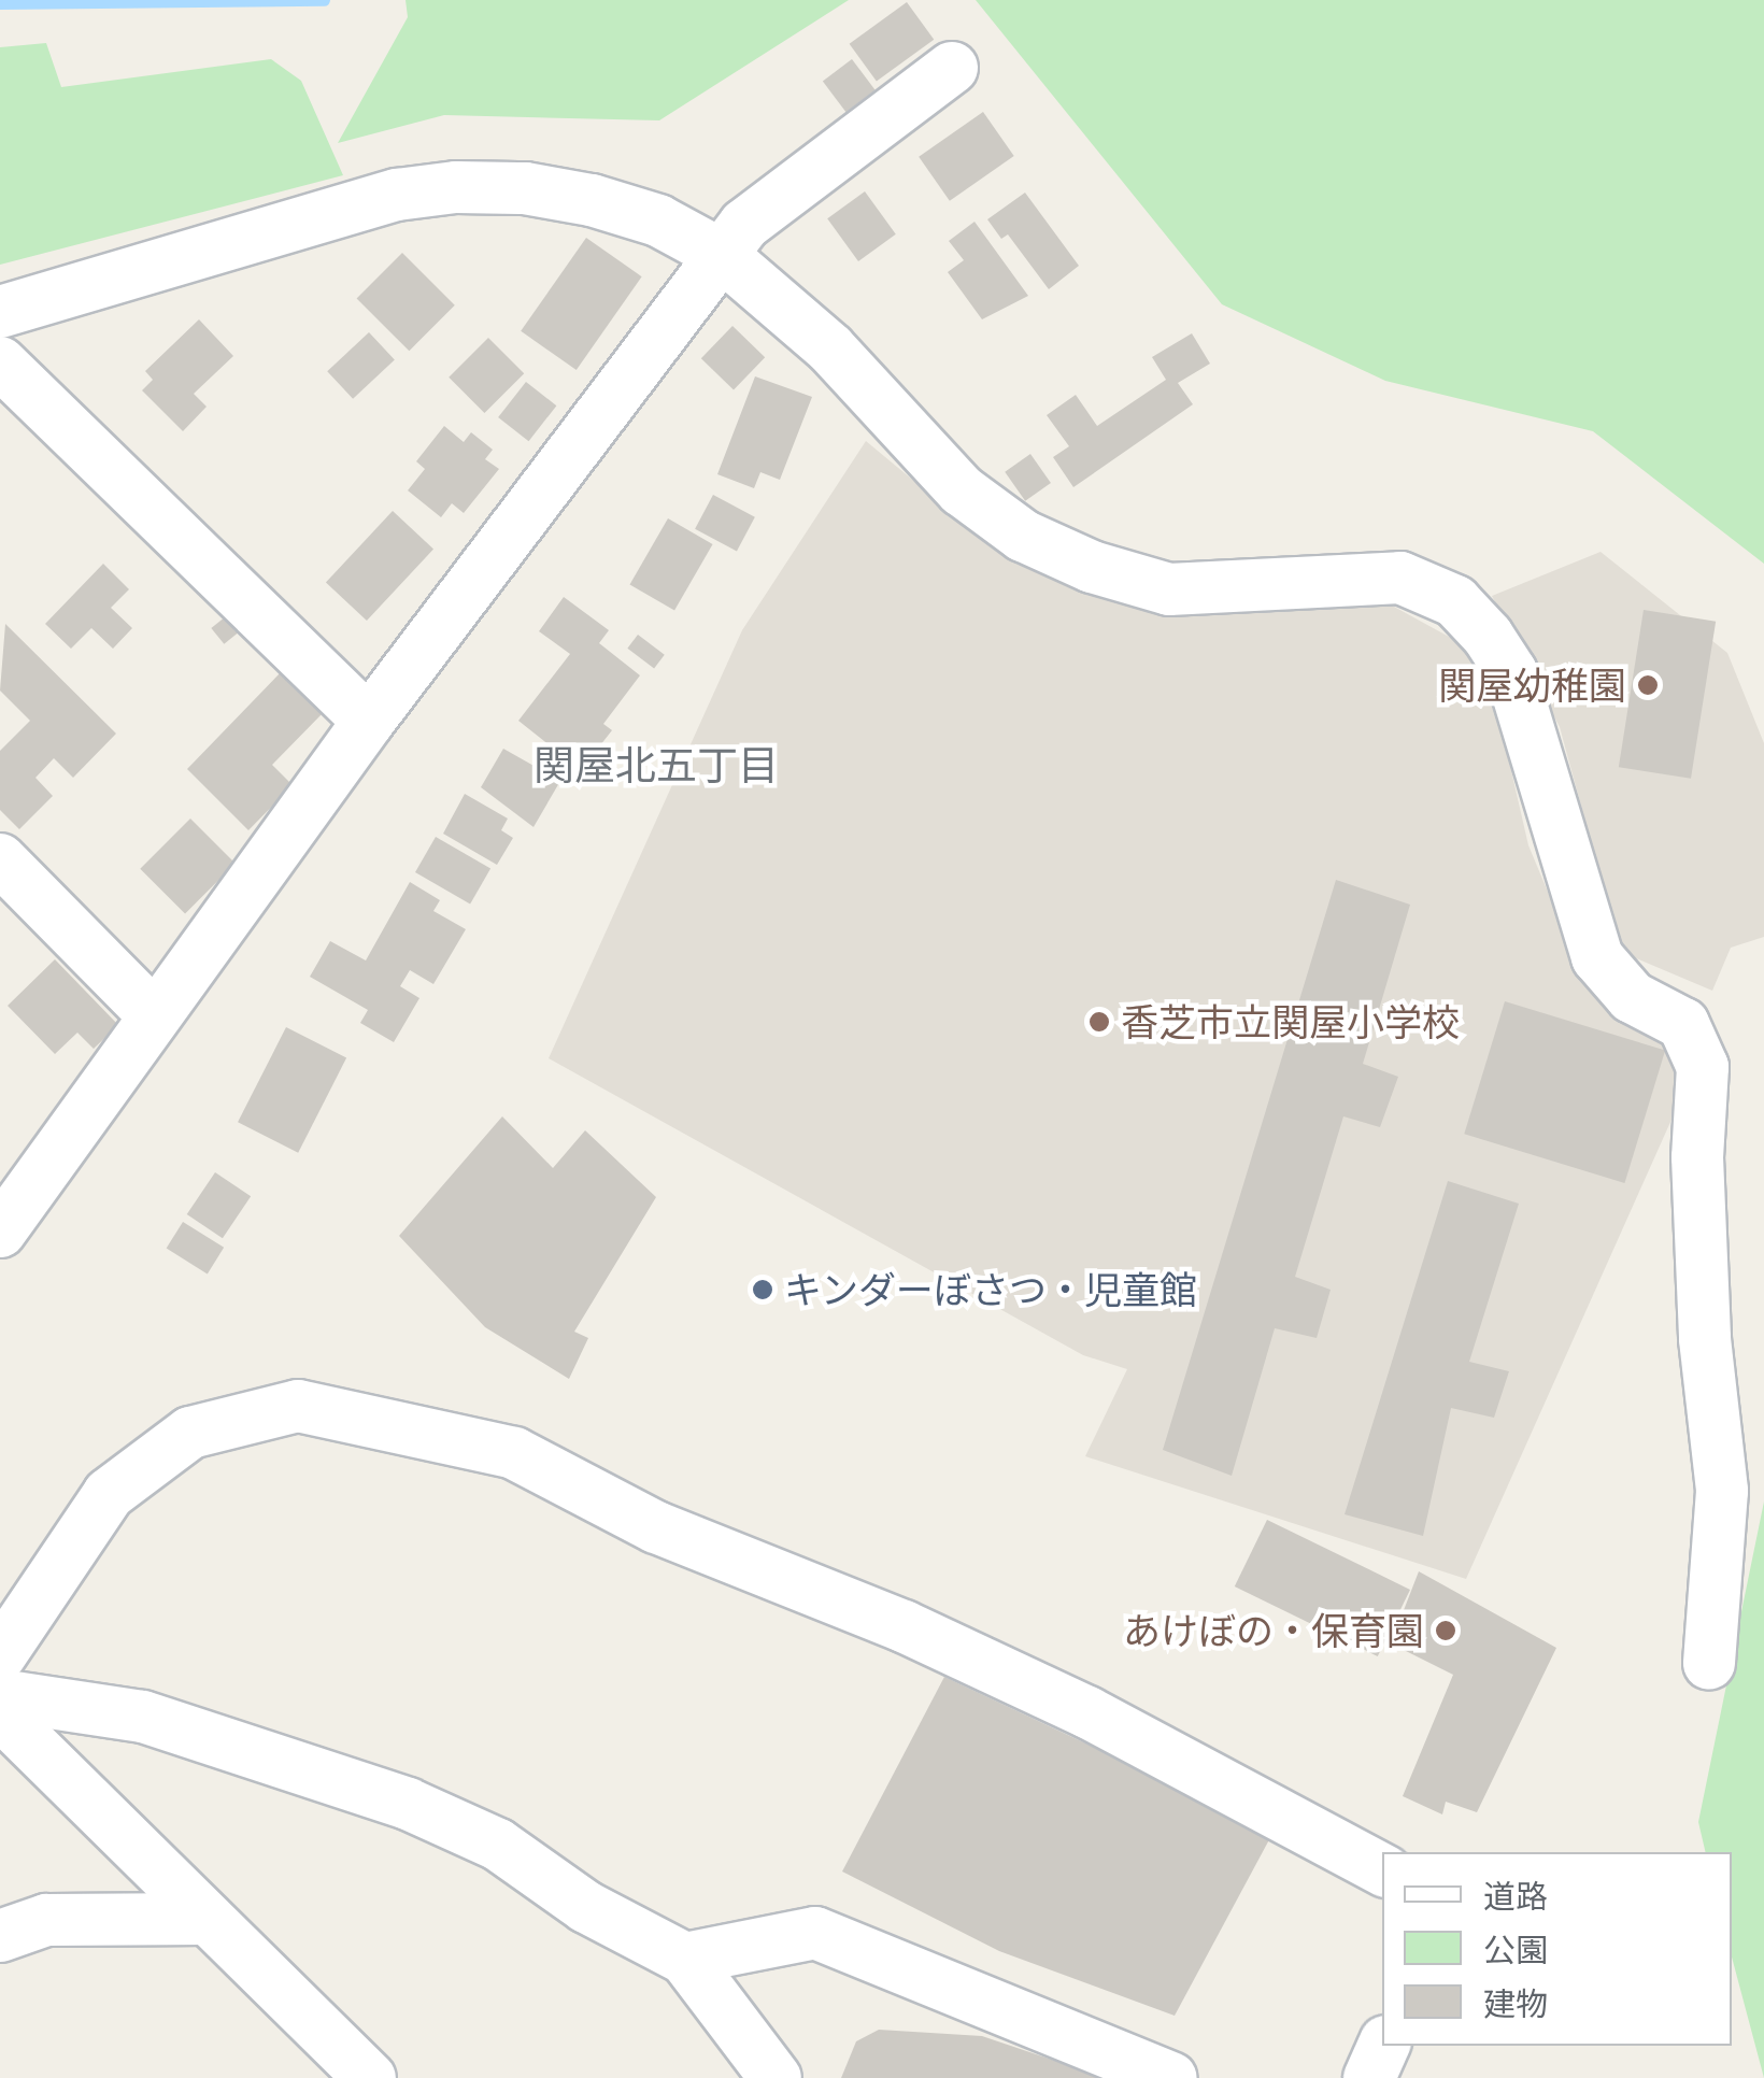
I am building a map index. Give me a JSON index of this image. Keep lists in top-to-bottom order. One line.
{"districts":["関屋北五丁目"],"places":["関屋幼稚園","香芝市立関屋小学校","キンダーぼさつ・児童館","あけぼの・保育園"],"legend":["道路","公園","建物"]}
